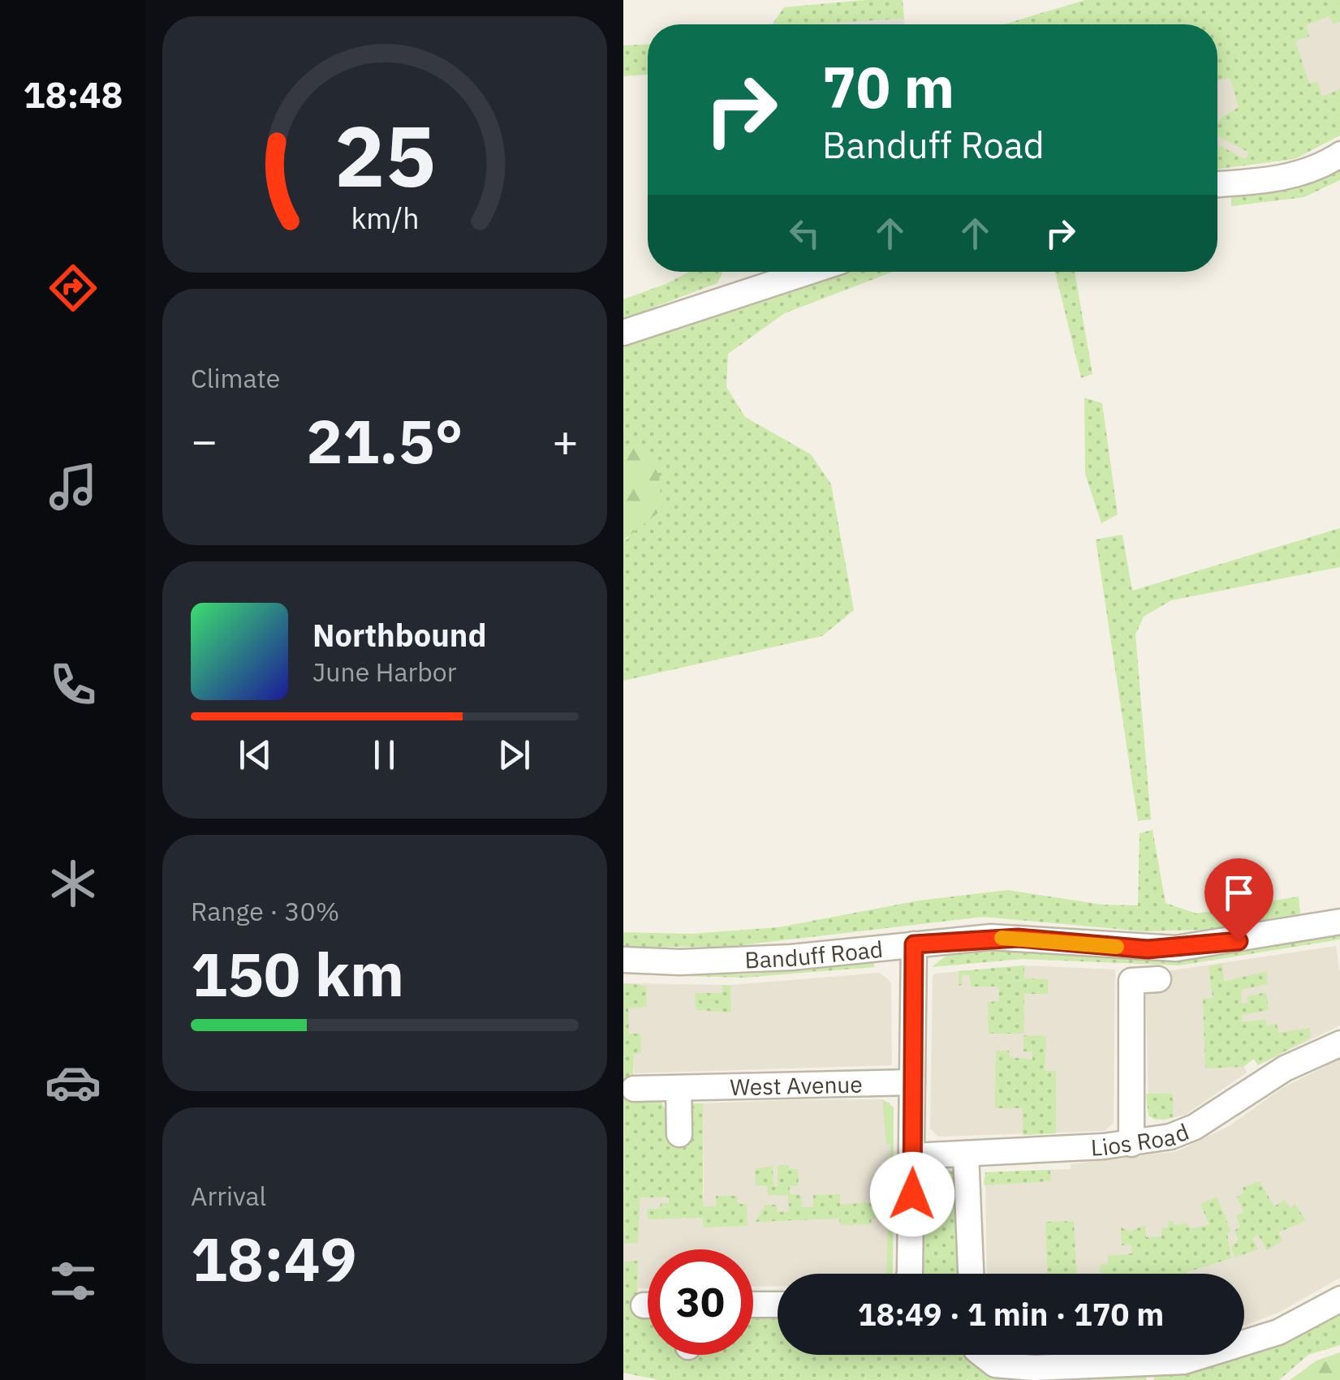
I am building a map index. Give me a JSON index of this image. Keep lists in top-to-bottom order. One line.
{"streets":{"street":["Banduff Road","West Avenue","Lios Road"]},"page":{"tabs":"18:48","turn":["70 m","Banduff Road"],"tile":["Climate",["Range · 30%","150 km"],["Arrival","18:49"]],"heat":["−","21.5°","+"],"song":["Northbound","June Harbor"],"limit":"30","trip":"18:49 · 1 min · 170 m","gauge":["25","km/h"]}}
